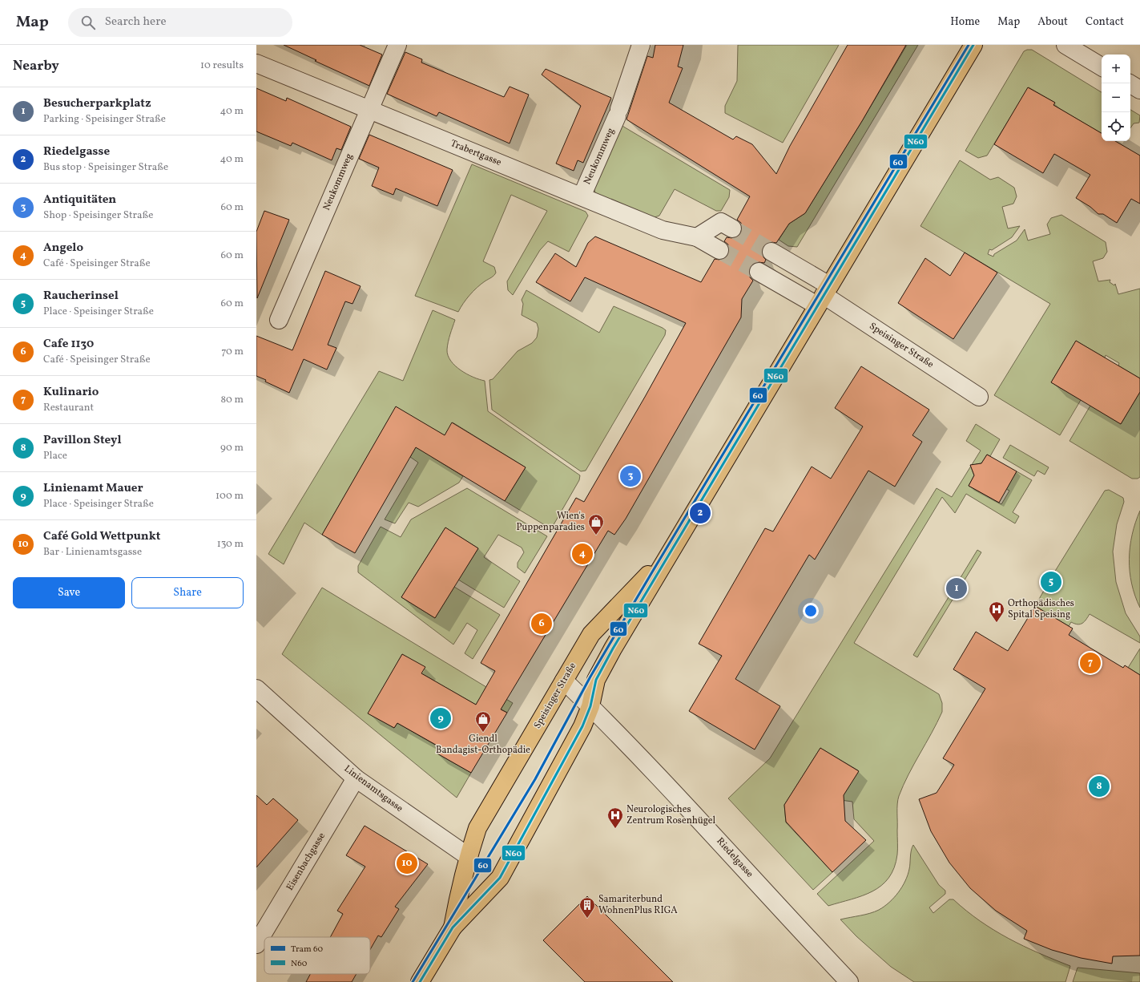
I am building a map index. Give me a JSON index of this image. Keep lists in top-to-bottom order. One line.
{"streets":{"main road":["Speisinger Straße"],"street":["Trabertgasse","Neukommweg","Linienamtsgasse","Riedelgasse","Eisenbachgasse"]},"crossings":[["Trabertgasse","Neukommweg"],["Speisinger Straße","Linienamtsgasse"],["Speisinger Straße","Riedelgasse"],["Linienamtsgasse","Eisenbachgasse"]],"places":{"shop":["Wien's Puppenparadies","Giendl Bandagist-Orthopädie"],"hospital":["Orthopädisches Spital Speising","Neurologisches Zentrum Rosenhügel"],"building":["Samariterbund WohnenPlus RIGA"]},"lines":["tram line 60","transit line N60"],"legend":["Tram 60","N60"],"page":{"header":"Map","search":"Search here","nav":["Home","Map","About","Contact"],"heading":["Nearby","10 results"],"map_buttons":["+","−"],"list":[{"mark":"1","name":"Besucherparkplatz","note":"Parking · Speisinger Straße","value":"40 m"},{"mark":"2","name":"Riedelgasse","note":"Bus stop · Speisinger Straße","value":"40 m"},{"mark":"3","name":"Antiquitäten","note":"Shop · Speisinger Straße","value":"60 m"},{"mark":"4","name":"Angelo","note":"Café · Speisinger Straße","value":"60 m"},{"mark":"5","name":"Raucherinsel","note":"Place · Speisinger Straße","value":"60 m"},{"mark":"6","name":"Cafe 1130","note":"Café · Speisinger Straße","value":"70 m"},{"mark":"7","name":"Kulinario","note":"Restaurant","value":"80 m"},{"mark":"8","name":"Pavillon Steyl","note":"Place","value":"90 m"},{"mark":"9","name":"Linienamt Mauer","note":"Place · Speisinger Straße","value":"100 m"},{"mark":"10","name":"Café Gold Wettpunkt","note":"Bar · Linienamtsgasse","value":"130 m"}],"pins":["3","2","4","5","1","6","7","9","8","10"],"buttons":["Save","Share"]}}
